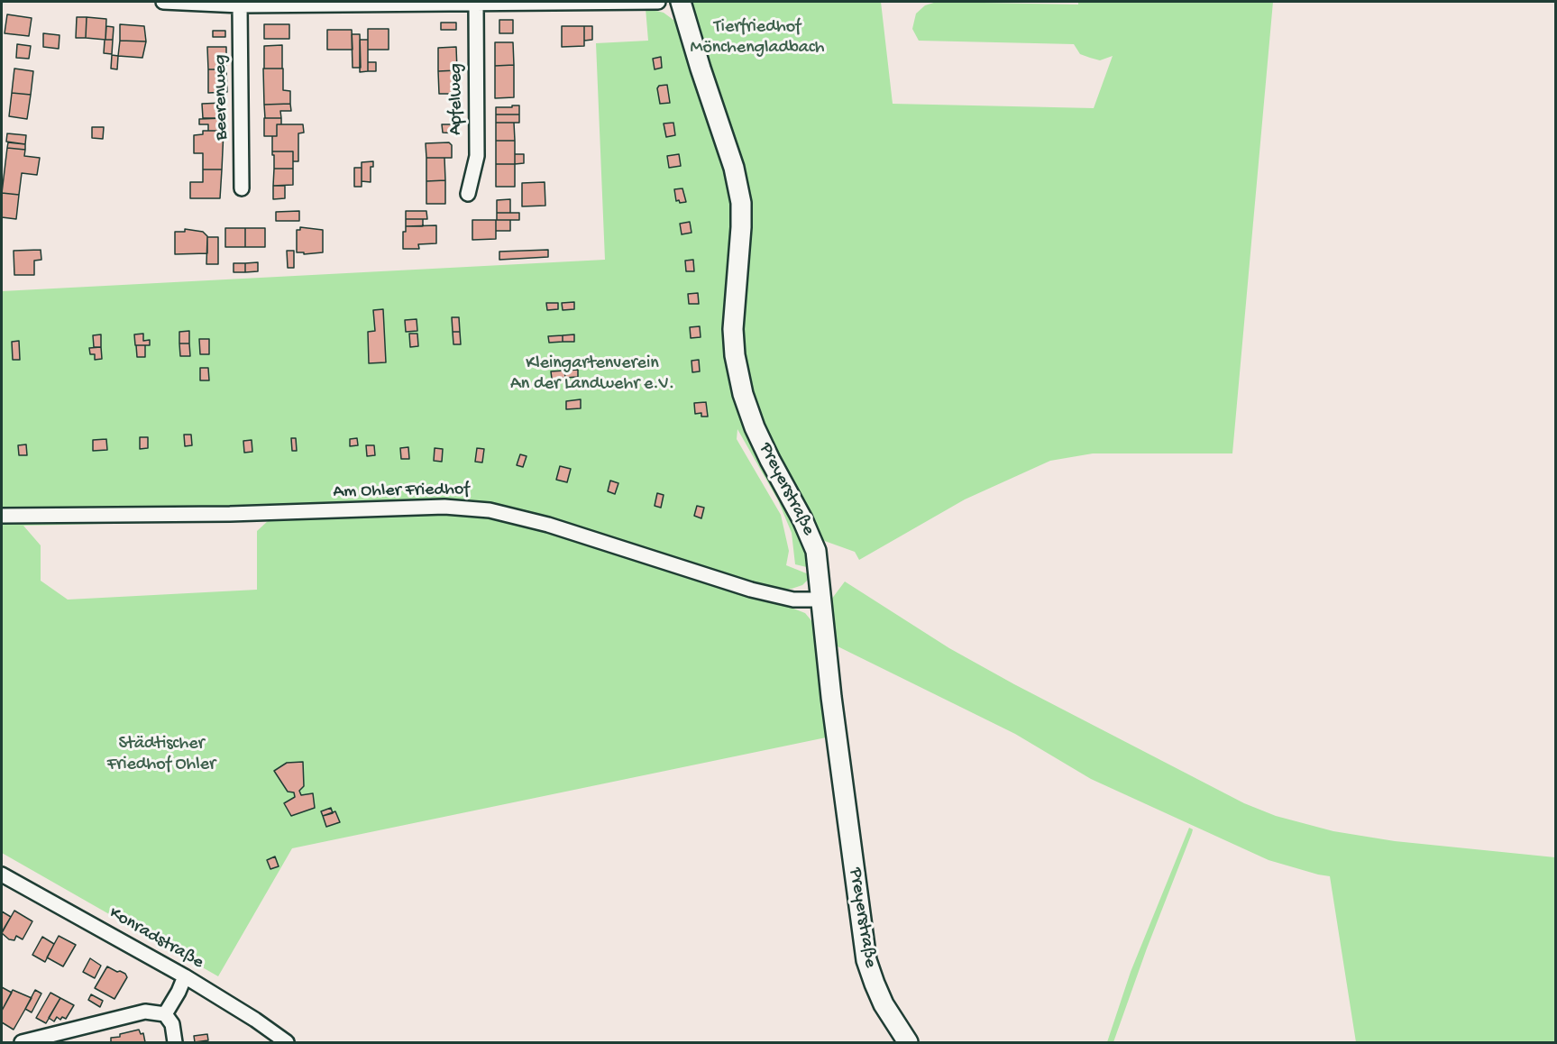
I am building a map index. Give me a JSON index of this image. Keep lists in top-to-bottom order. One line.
{"streets":{"main road":["Preyerstraße"],"street":["Beerenweg","Apfelweg","Am Ohler Friedhof","Konradstraße"]},"crossings":[["Preyerstraße","Am Ohler Friedhof"]],"parks":["Tierfriedhof Mönchengladbach","Kleingartenverein An der Landwehr e.V.","Städtischer Friedhof Ohler"]}
